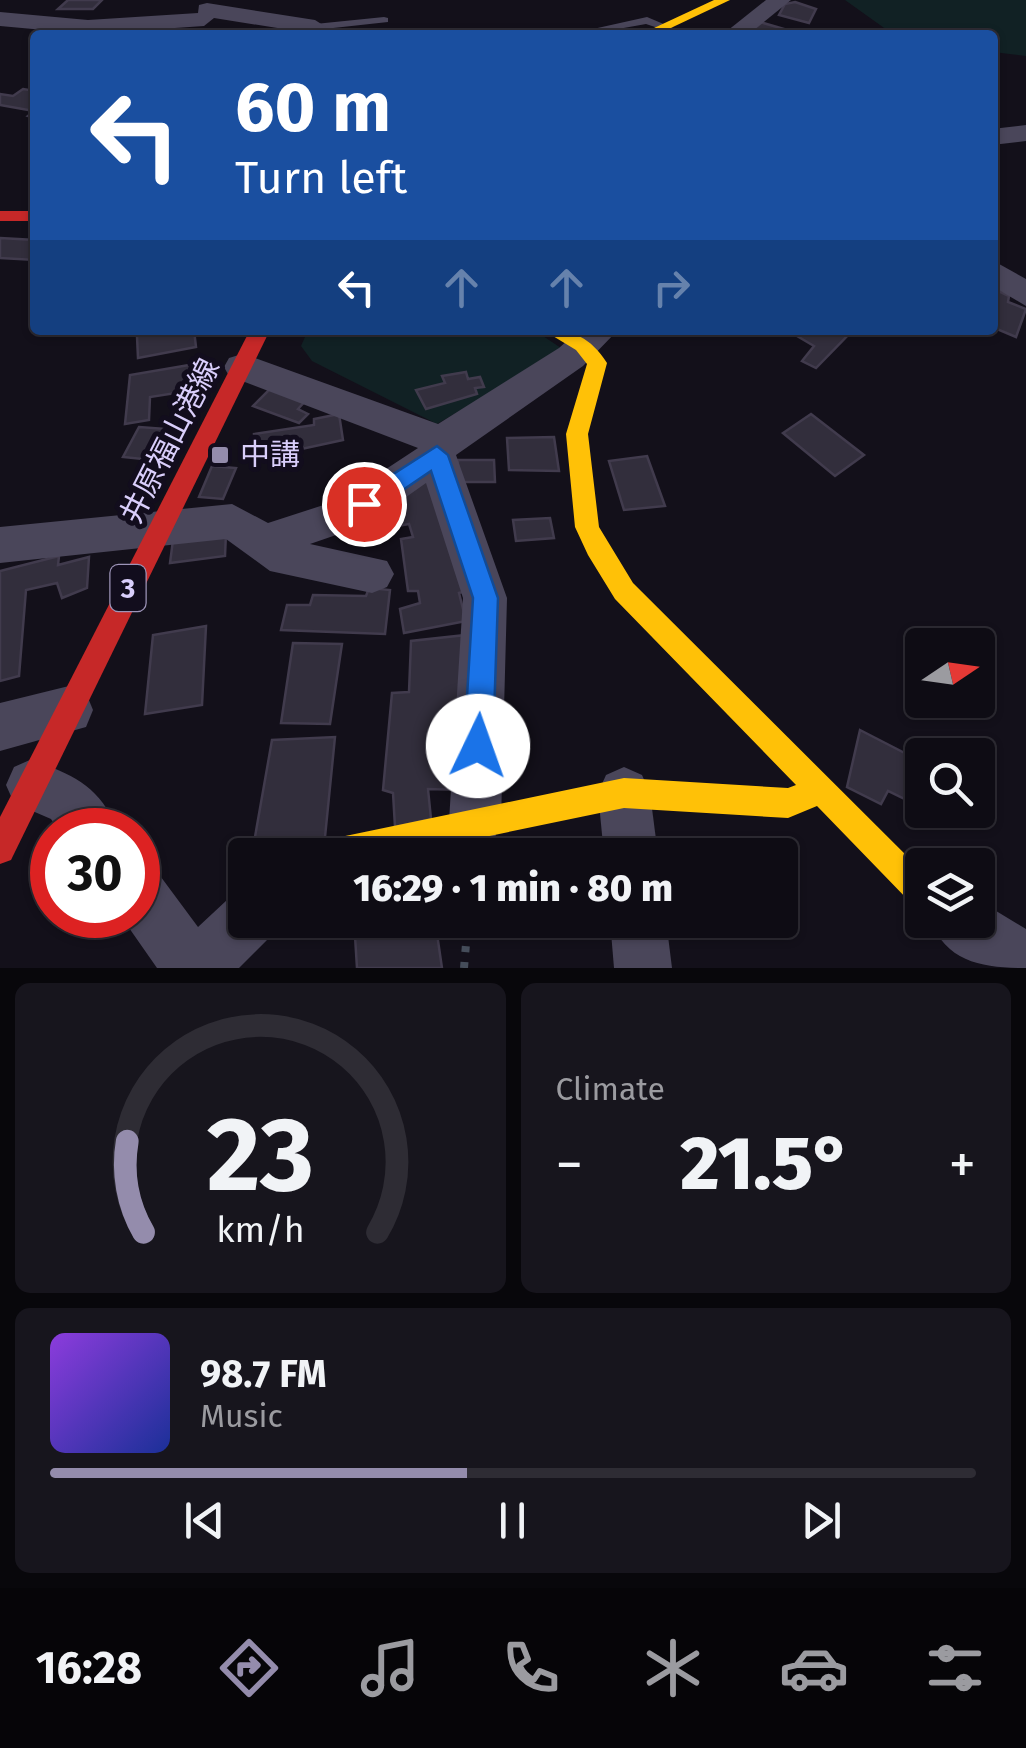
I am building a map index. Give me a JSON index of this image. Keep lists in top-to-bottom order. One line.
{"streets":{"street":["井原福山港線","3"]},"places":{"transit":["中講"]},"north":"right","page":{"turn":["60 m","Turn left"],"limit":"30","trip":"16:29 · 1 min · 80 m","tile":"Climate","heat":["−","21.5°","+"],"song":["98.7 FM","Music"],"tabs":"16:28","gauge":["23","km/h"]}}
